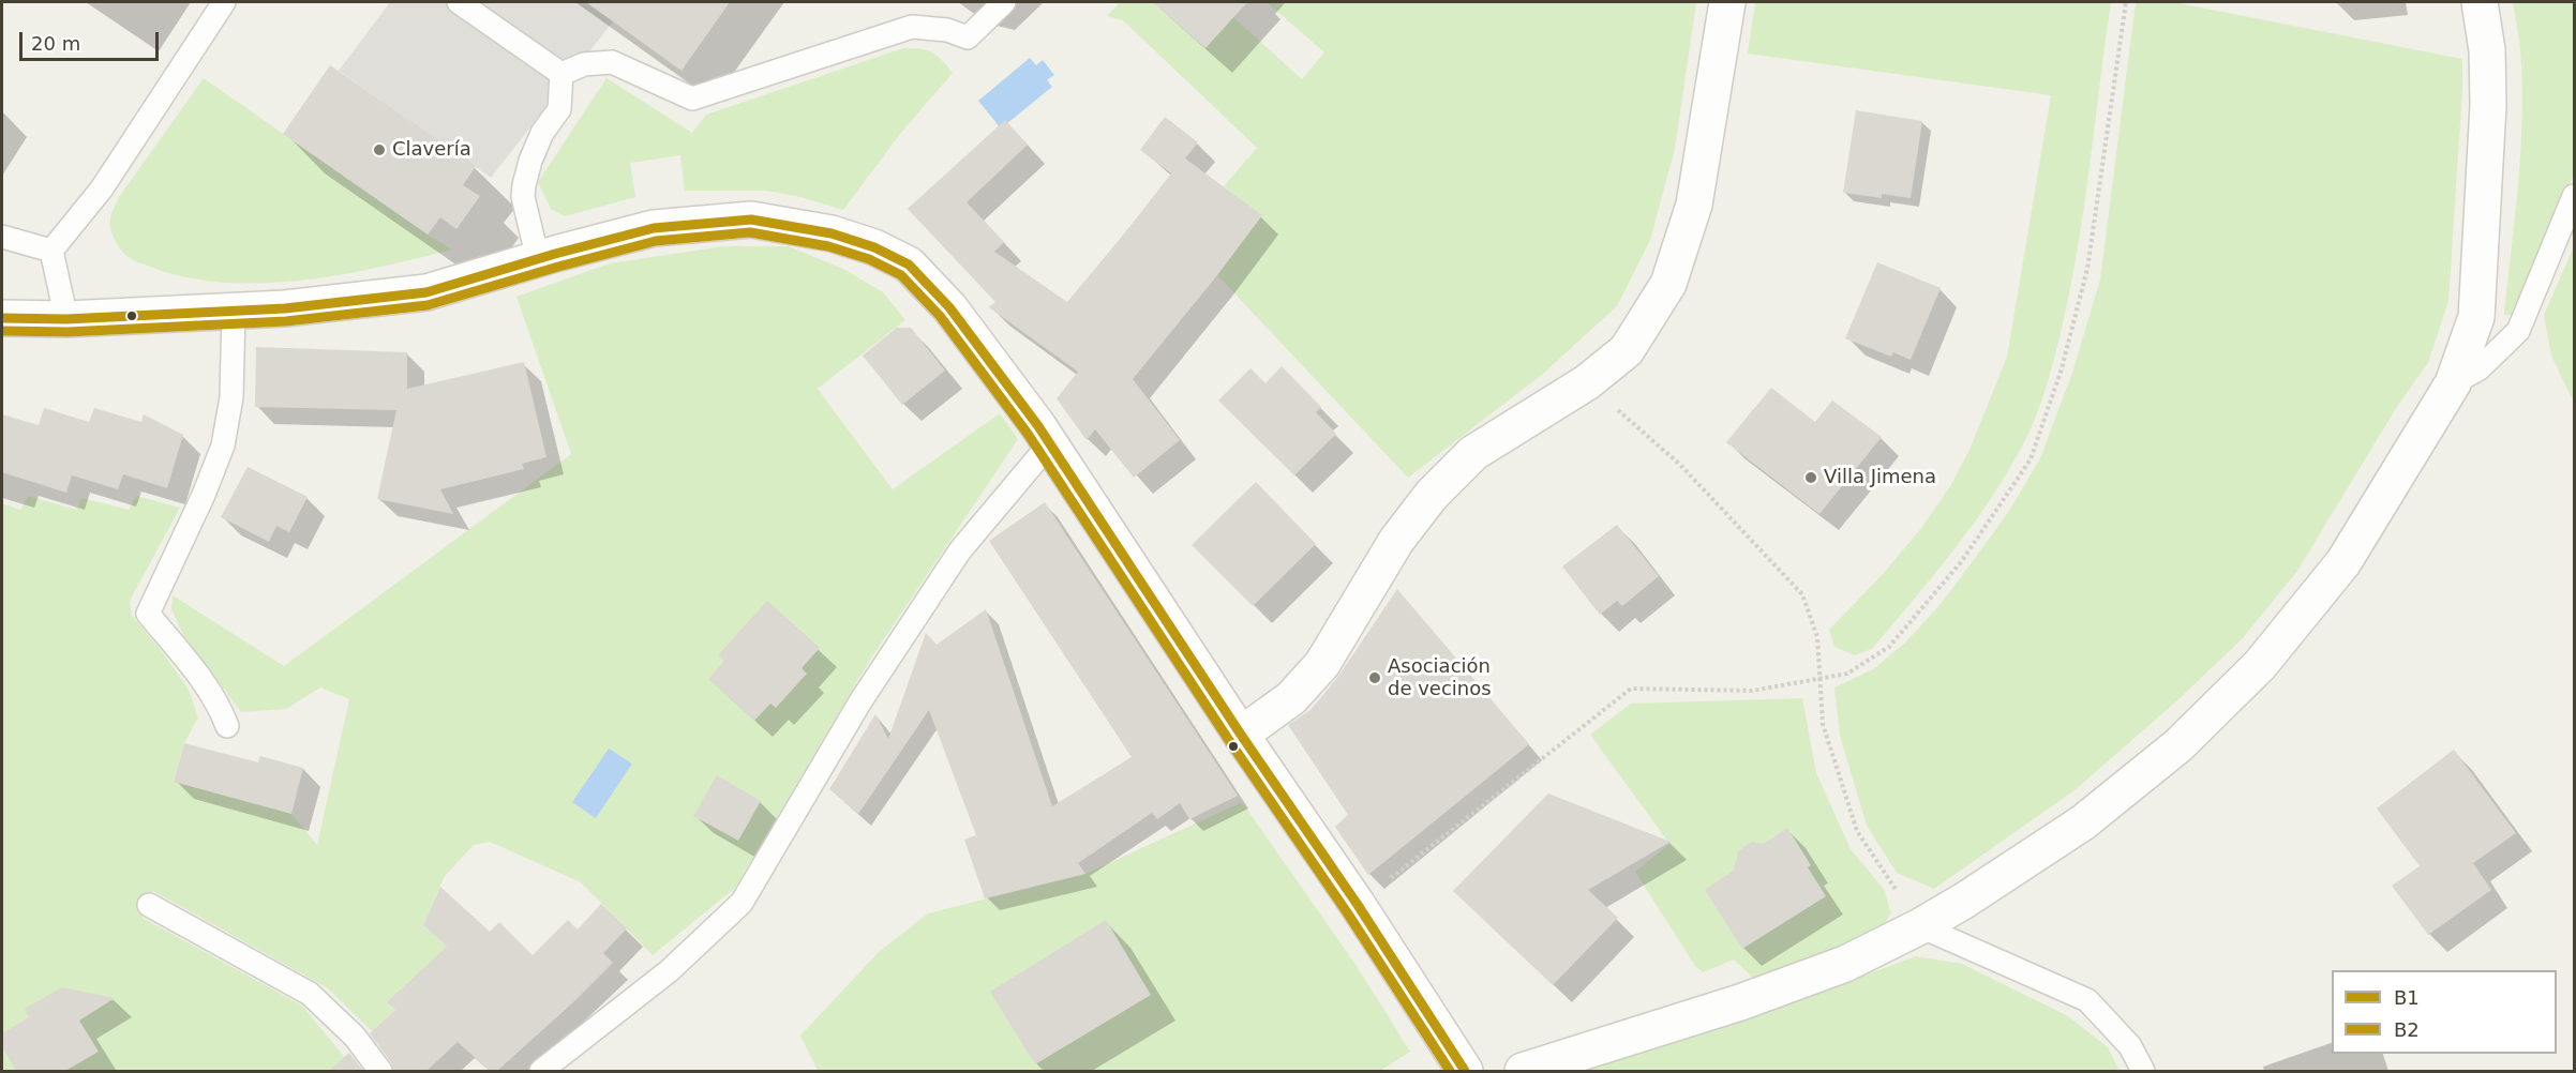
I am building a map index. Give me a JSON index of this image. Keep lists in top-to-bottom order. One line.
{"places":["Clavería","Villa Jimena","Asociación de vecinos"],"lines":["transit line B1","transit line B2"],"legend":["B1","B2"],"scale_bar":"20 m"}
